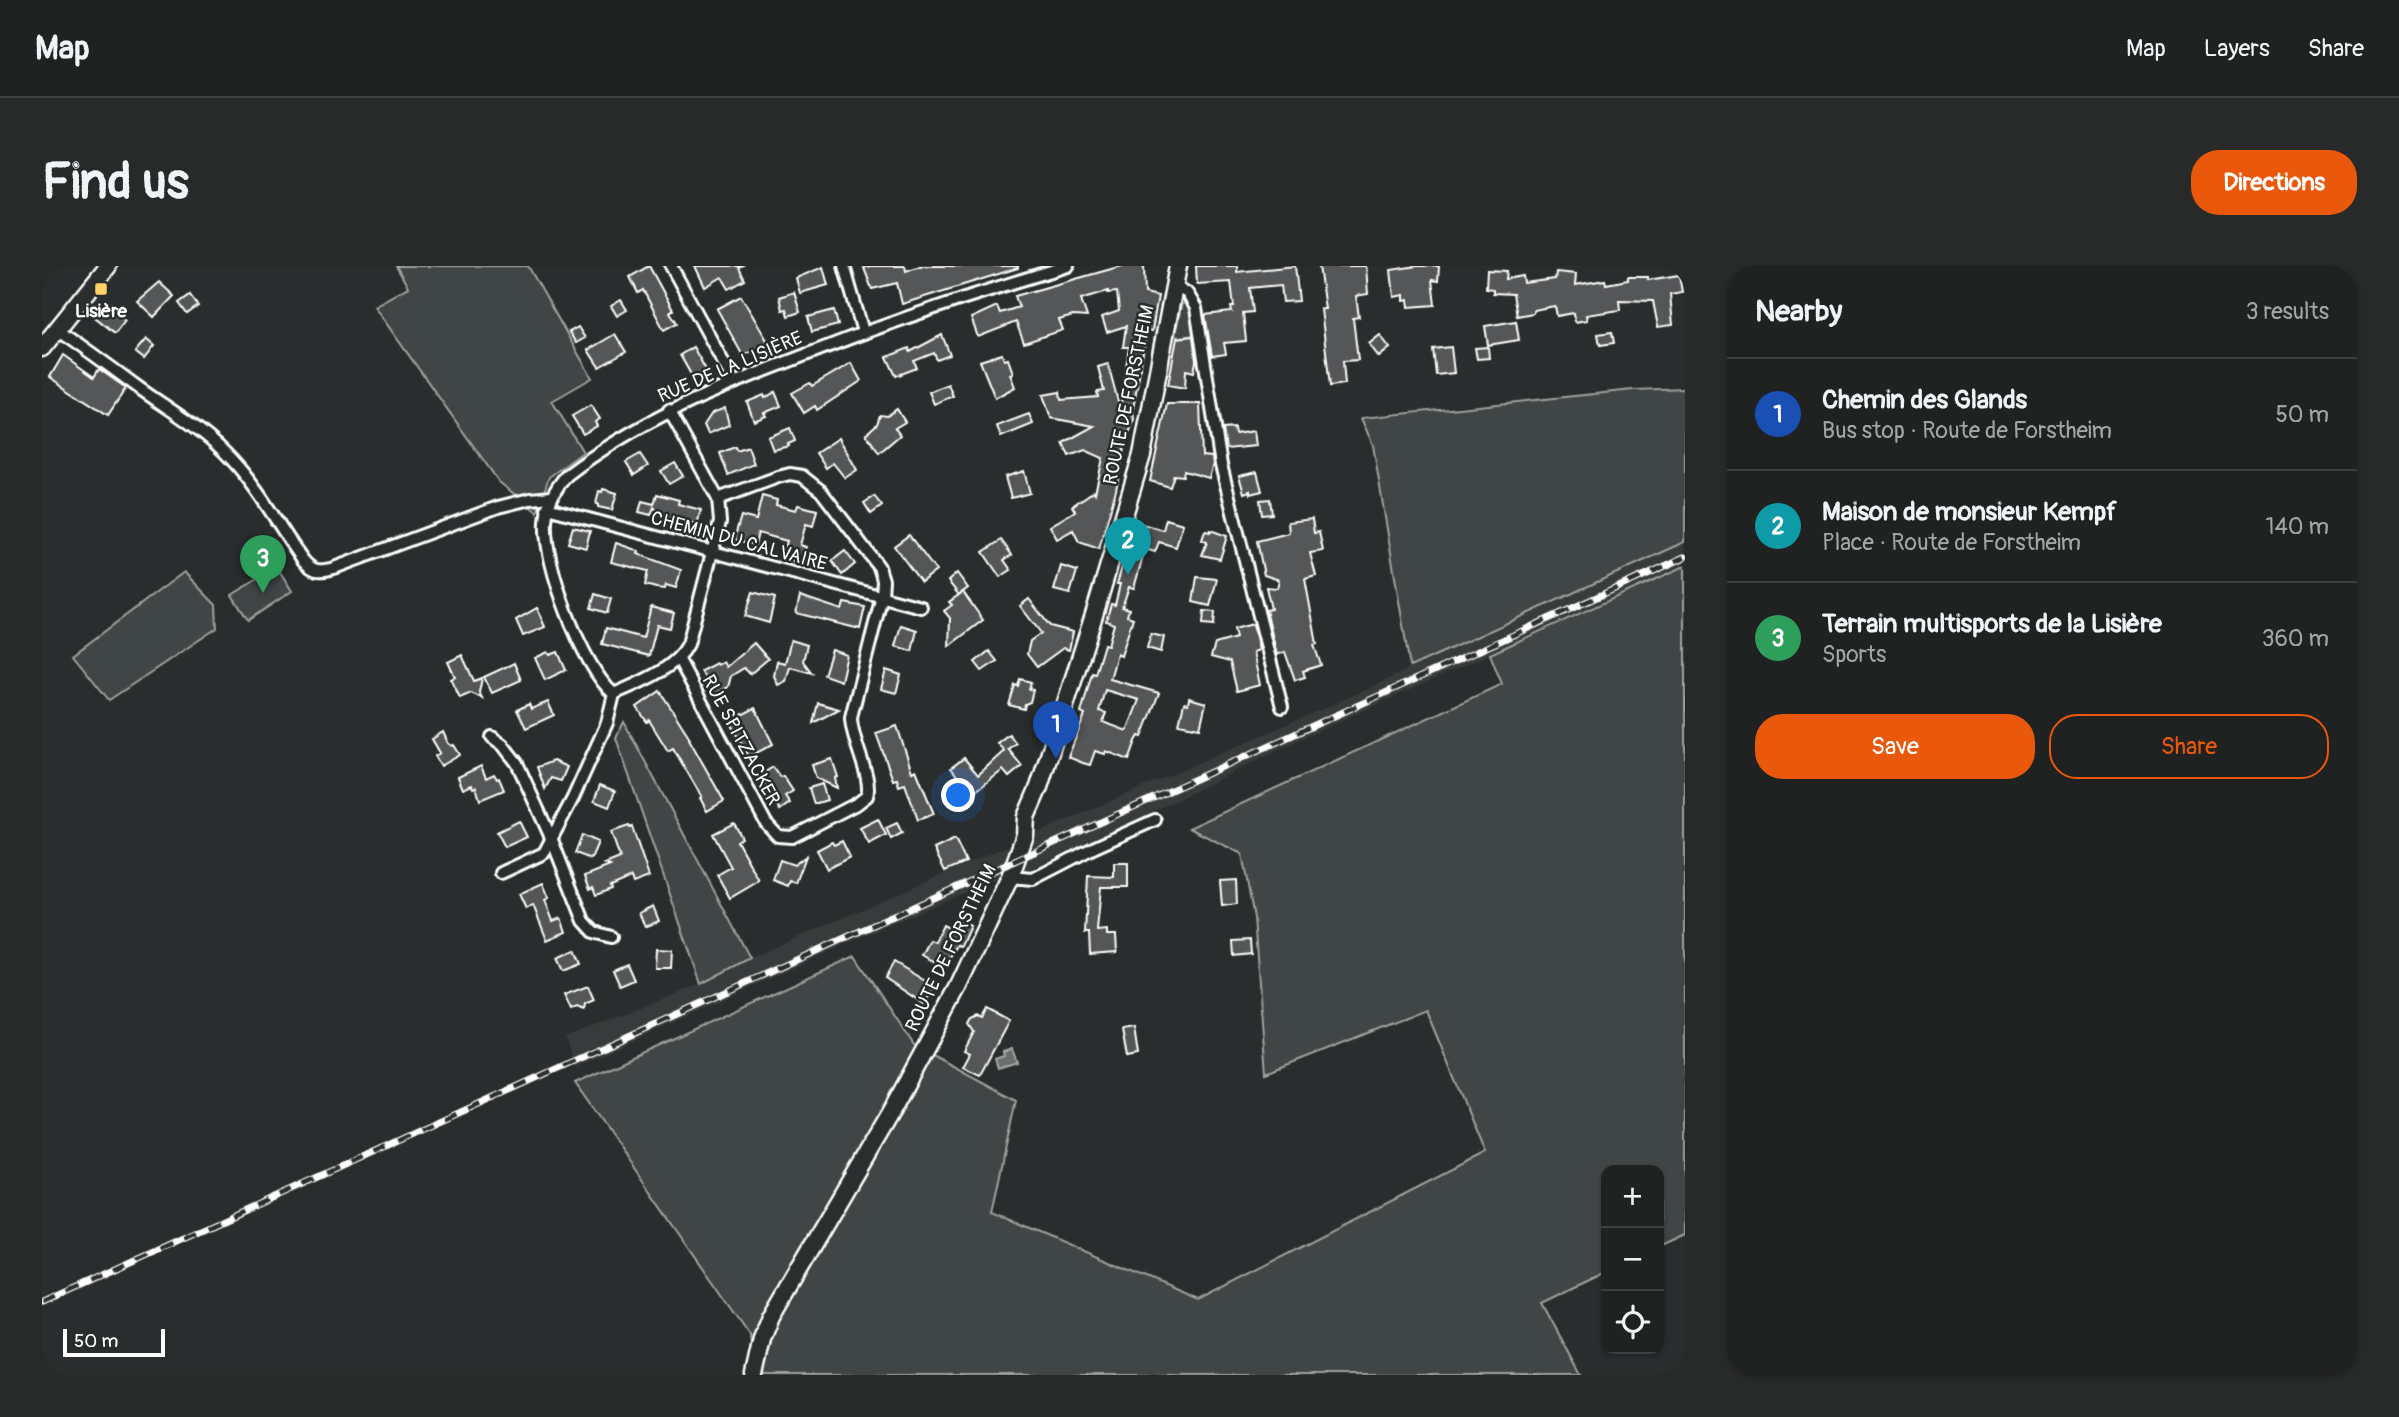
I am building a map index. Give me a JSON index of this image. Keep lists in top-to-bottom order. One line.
{"streets":{"street":["RUE DE LA LISIÈRE","ROUTE DE FORSTHEIM","CHEMIN DU CALVAIRE","RUE SPITZACKER"]},"crossings":[["RUE DE LA LISIÈRE","CHEMIN DU CALVAIRE"],["CHEMIN DU CALVAIRE","RUE SPITZACKER"]],"places":{"transit":["Lisière"]},"scale_bar":"50 m","page":{"header":"Map","nav":["Map","Layers","Share"],"buttons":["Directions",["Save","Share"]],"title":"Find us","heading":["Nearby","3 results"],"list":[{"mark":"1","name":"Chemin des Glands","note":"Bus stop · Route de Forstheim","value":"50 m"},{"mark":"2","name":"Maison de monsieur Kempf","note":"Place · Route de Forstheim","value":"140 m"},{"mark":"3","name":"Terrain multisports de la Lisière","note":"Sports","value":"360 m"}],"pins":["2","3","1"],"map_buttons":["+","−"],"scale":"50 m"}}
